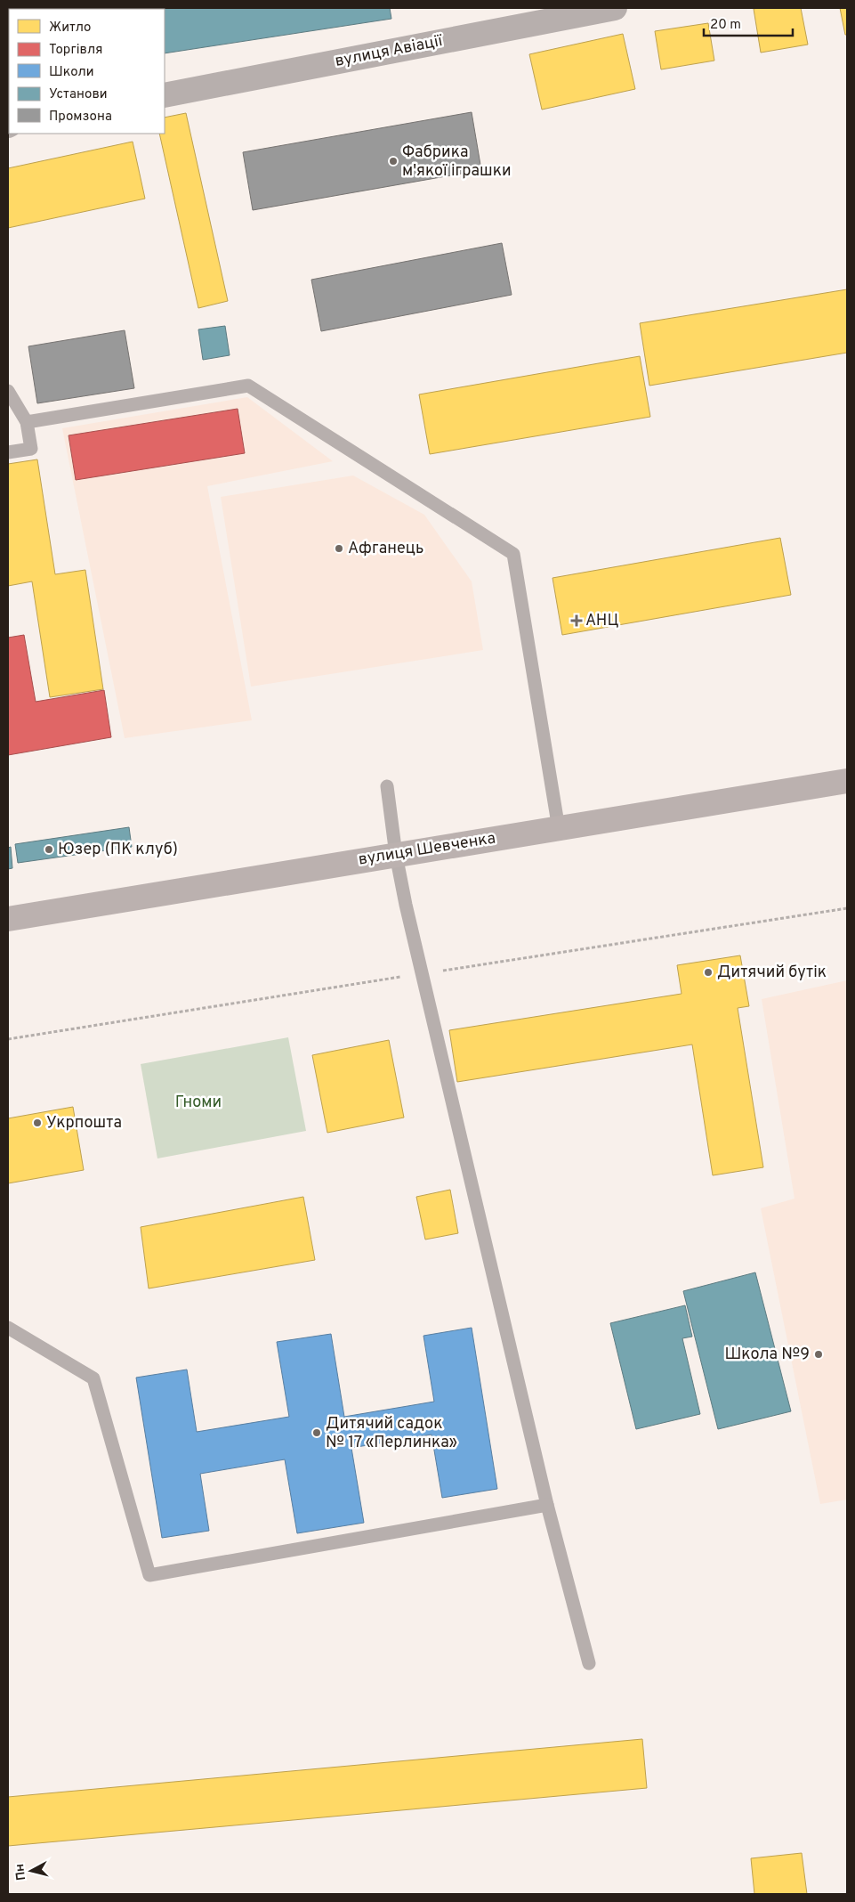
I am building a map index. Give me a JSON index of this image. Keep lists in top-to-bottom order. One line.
{"streets":{"main road":["вулиця Шевченка"],"street":["вулиця Авіації"]},"parks":["Гноми"],"places":{"other":["Фабрика м'якої іграшки","Афганець","Юзер (ПК клуб)","Дитячий бутік","Укрпошта","Школа №9","Дитячий садок № 17 «Перлинка»"],"health":["АНЦ"]},"legend":["Житло","Торгівля","Школи","Установи","Промзона"],"scale_bar":"20 m","north":"left"}
